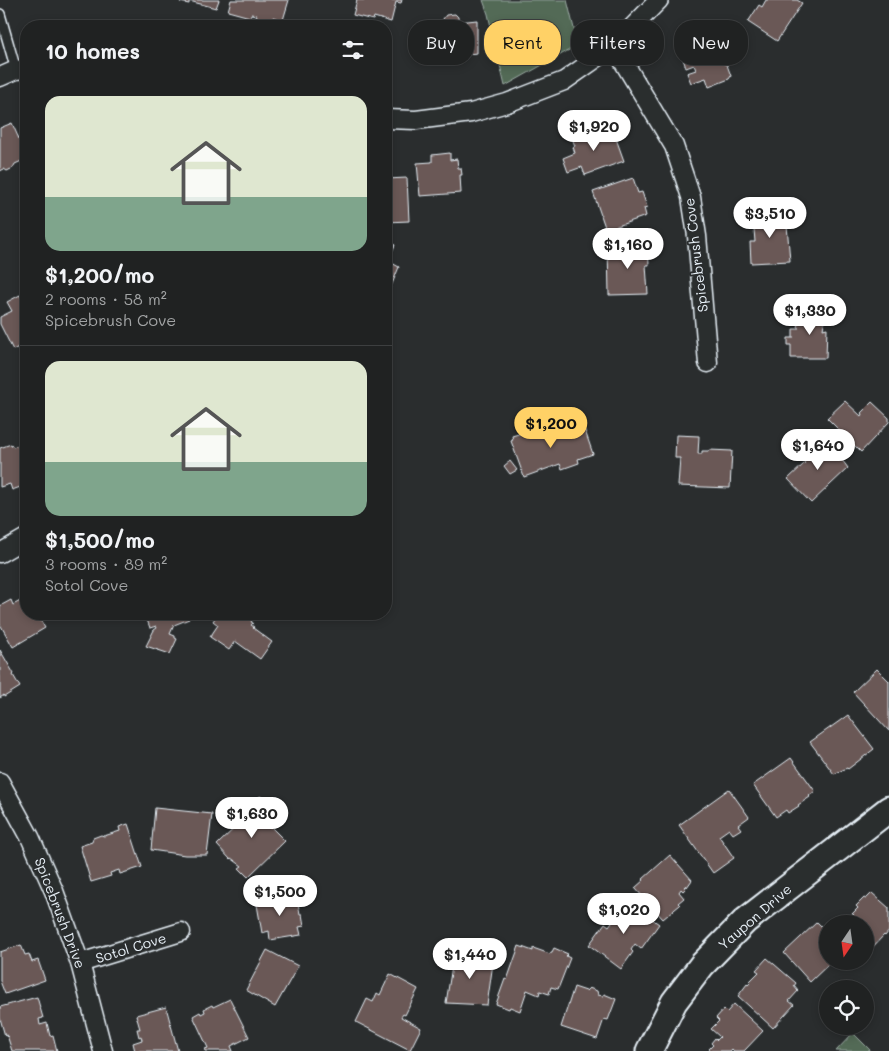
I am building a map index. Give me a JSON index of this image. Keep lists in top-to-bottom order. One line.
{"streets":{"street":["Spicebrush Cove","Spicebrush Drive","Yaupon Drive","Sotol Cove"]},"crossings":[["Spicebrush Drive","Sotol Cove"]],"north":"bottom","page":{"chip":["Buy","Rent","Filters","New"],"heading":"10 homes","list":[{"name":"$1,200/mo","note":"2 rooms · 58 m² · Spicebrush Cove"},{"name":"$1,500/mo","note":"3 rooms · 89 m² · Sotol Cove"}],"price":["$1,920","$3,510","$1,160","$1,330","$1,200","$1,640","$1,630","$1,500","$1,020","$1,440"]}}
